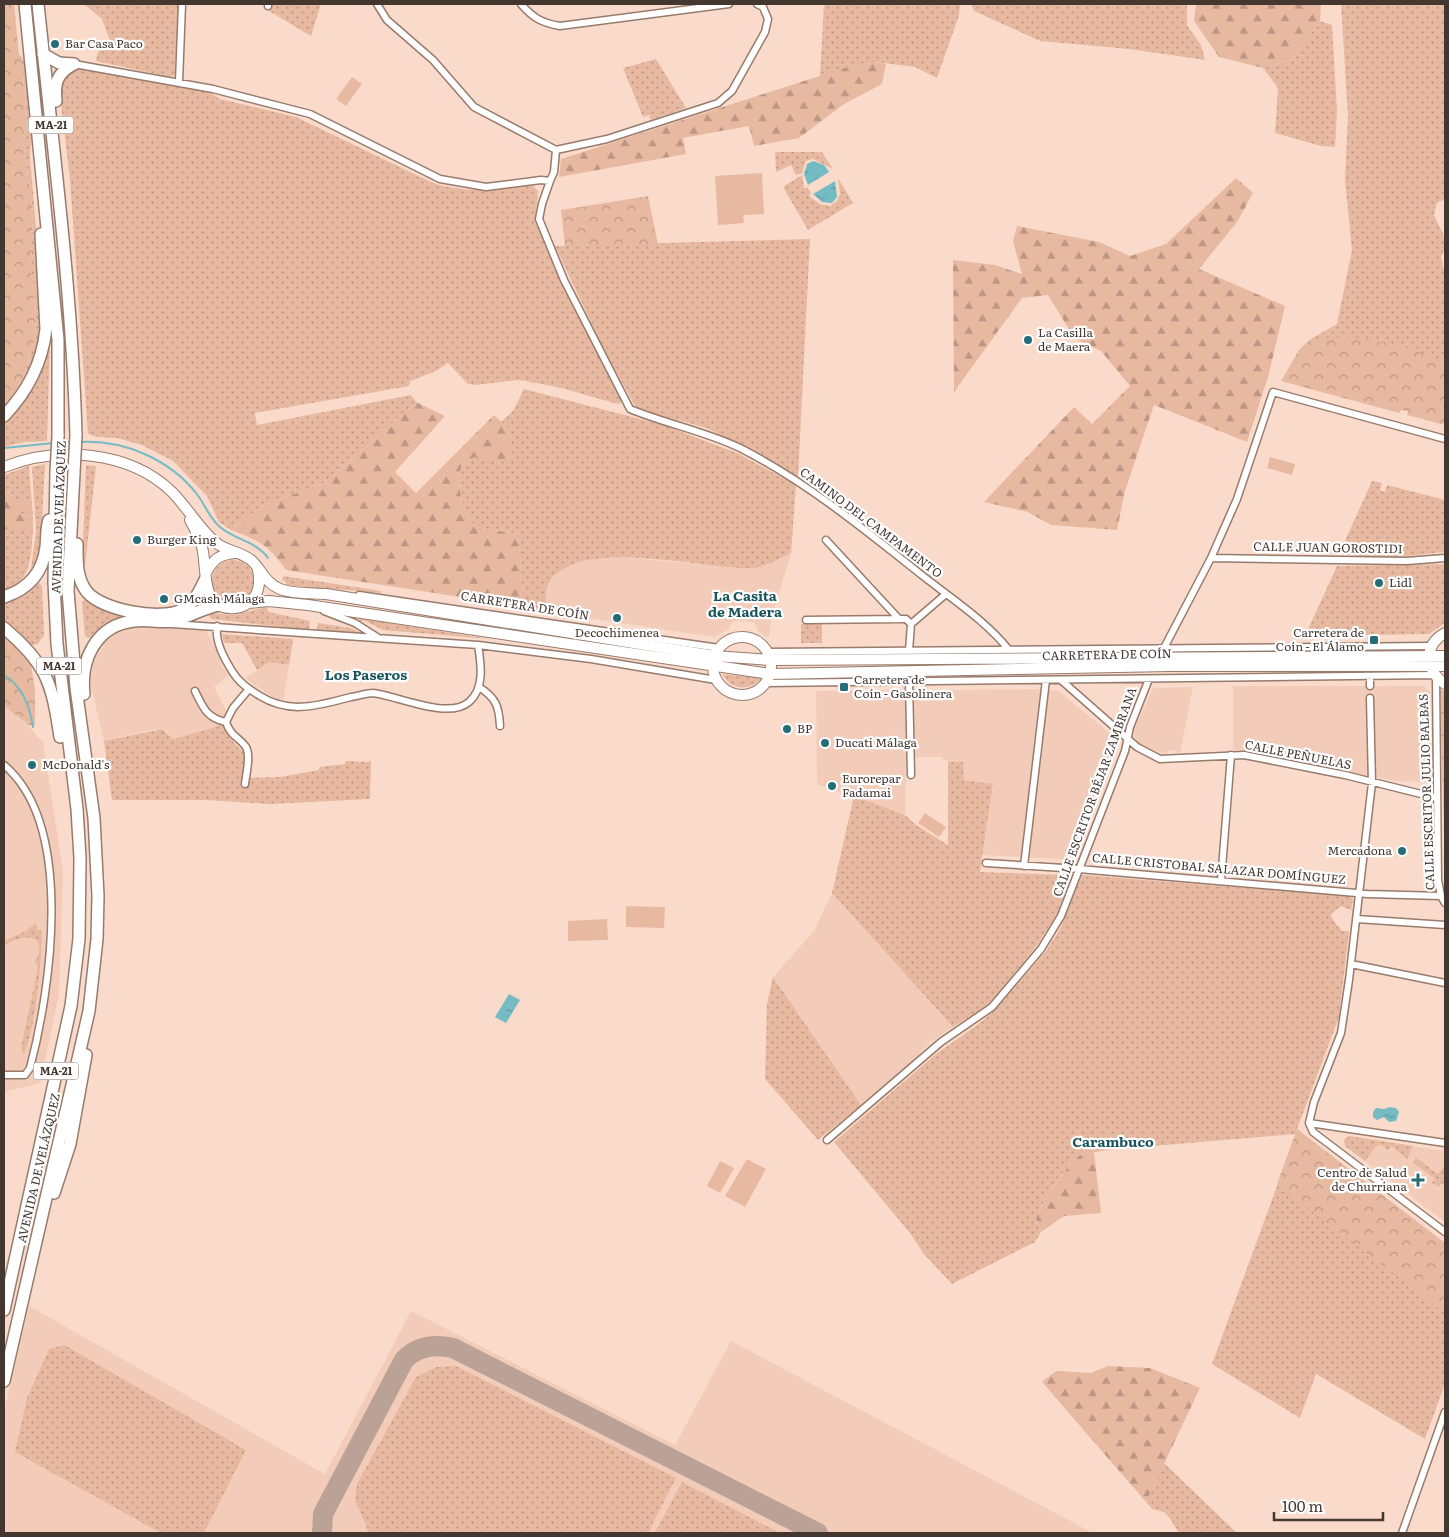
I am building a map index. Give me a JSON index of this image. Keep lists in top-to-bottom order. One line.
{"streets":{"highway":["MA-21","AVENIDA DE VELÁZQUEZ"],"main road":["CARRETERA DE COÍN"],"street":["CAMINO DEL CAMPAMENTO","CALLE JUAN GOROSTIDI","CALLE PEÑUELAS","CALLE ESCRITOR BÉJAR ZAMBRANA","CALLE ESCRITOR JULIO BALBAS","CALLE CRISTOBAL SALAZAR DOMÍNGUEZ"]},"crossings":[["CAMINO DEL CAMPAMENTO","CARRETERA DE COÍN"],["CARRETERA DE COÍN","CALLE PEÑUELAS"],["CARRETERA DE COÍN","CALLE ESCRITOR BÉJAR ZAMBRANA"],["CARRETERA DE COÍN","CALLE ESCRITOR JULIO BALBAS"],["CALLE PEÑUELAS","CALLE ESCRITOR BÉJAR ZAMBRANA"],["CALLE PEÑUELAS","CALLE ESCRITOR JULIO BALBAS"],["CALLE ESCRITOR BÉJAR ZAMBRANA","CALLE CRISTOBAL SALAZAR DOMÍNGUEZ"],["CALLE ESCRITOR JULIO BALBAS","CALLE CRISTOBAL SALAZAR DOMÍNGUEZ"]],"districts":["La Casita de Madera","Los Paseros","Carambuco"],"places":{"other":["Bar Casa Paco","La Casilla de Maera","Burger King","Lidl","GMcash Málaga","Decochimenea","BP","Ducati Málaga","McDonald's","Eurorepar Fadamai","Mercadona"],"transit":["Carretera de Coín - El Álamo","Carretera de Coín - Gasolinera"],"health":["Centro de Salud de Churriana"]},"scale_bar":"100 m"}
